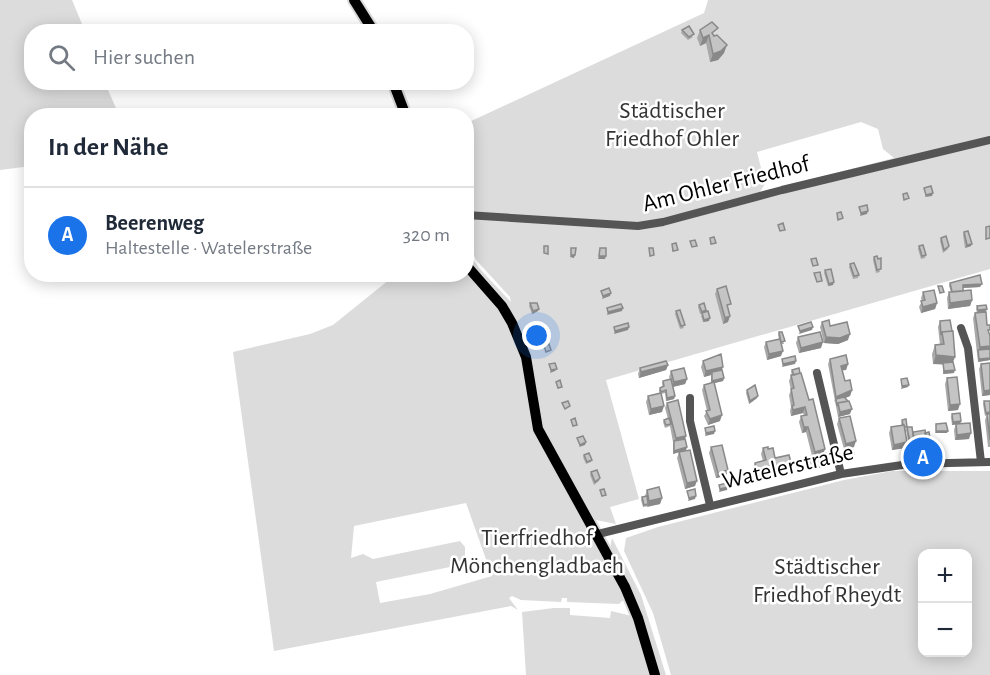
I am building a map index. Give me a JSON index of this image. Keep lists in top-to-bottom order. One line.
{"streets":{"street":["Am Ohler Friedhof","Watelerstraße"]},"parks":["Städtischer Friedhof Ohler","Tierfriedhof Mönchengladbach","Städtischer Friedhof Rheydt"],"page":{"search":"Hier suchen","heading":"In der Nähe","list":[{"mark":"A","name":"Beerenweg","note":"Haltestelle · Watelerstraße","value":"320 m"}],"pins":"A","map_buttons":["+","−"]}}
